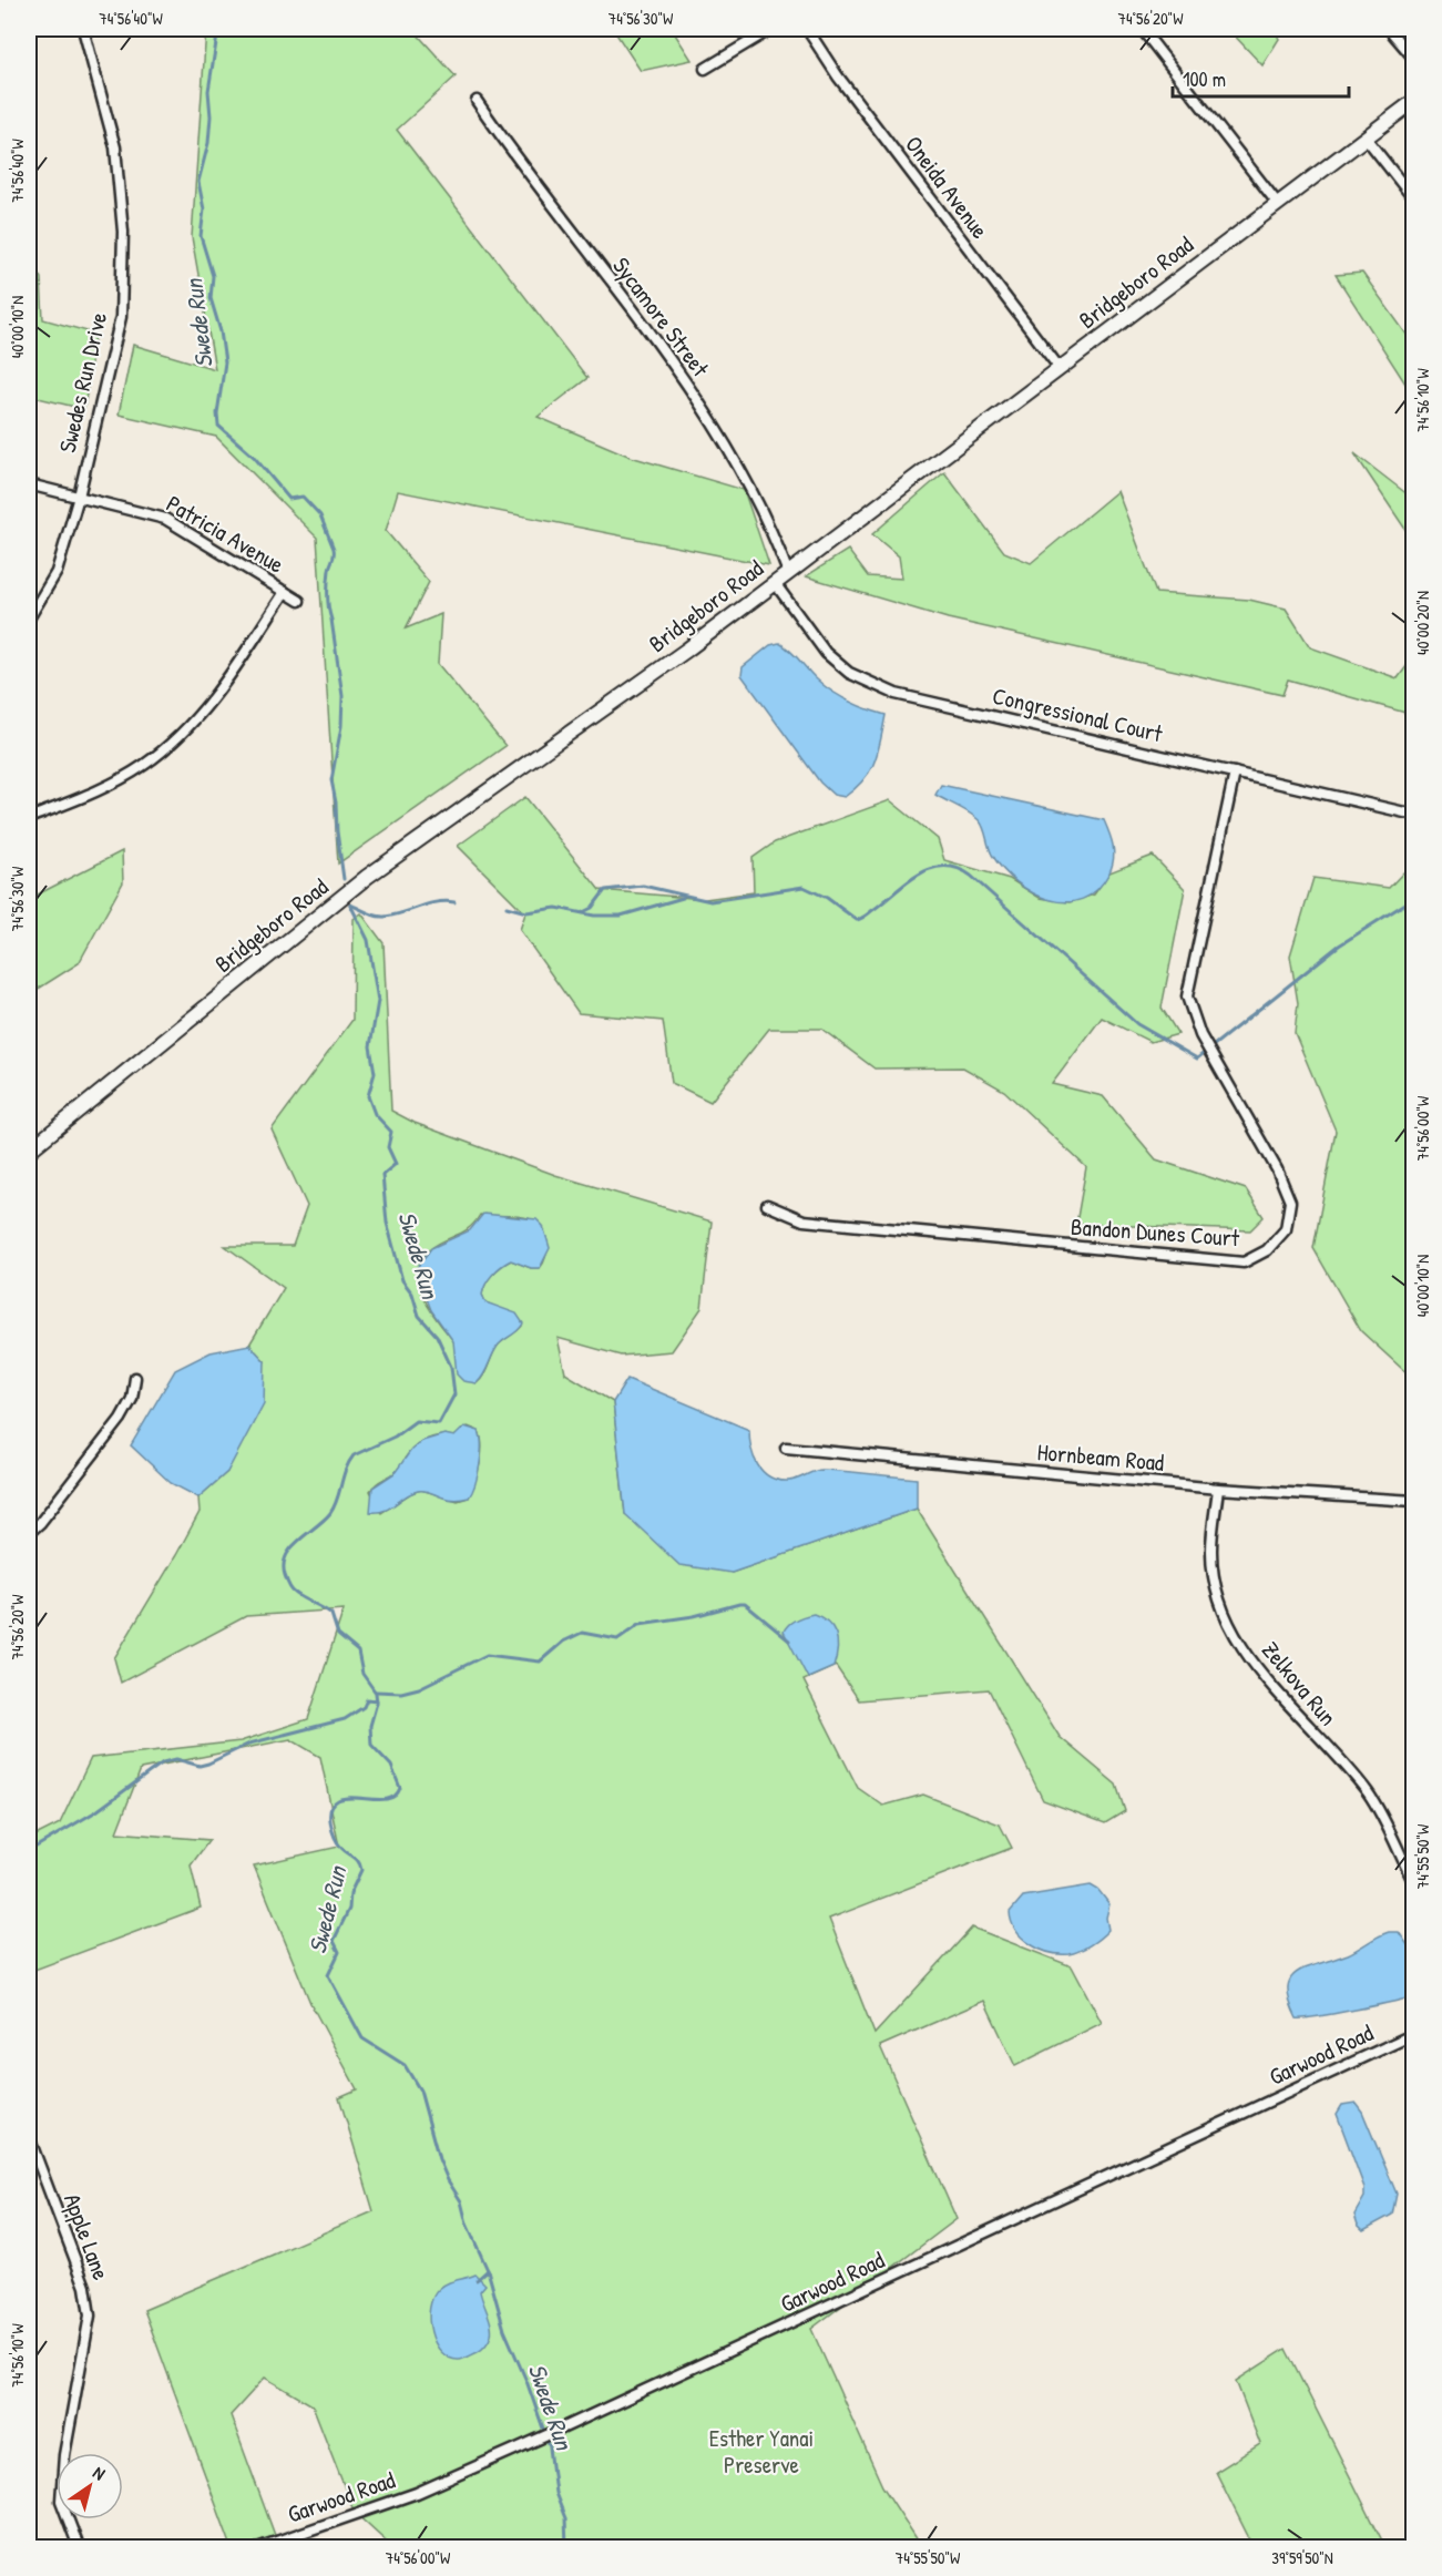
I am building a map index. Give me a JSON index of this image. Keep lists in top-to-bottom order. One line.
{"streets":{"main road":["Bridgeboro Road"],"street":["Oneida Avenue","Sycamore Street","Swedes Run Drive","Patricia Avenue","Congressional Court","Bandon Dunes Court","Hornbeam Road","Zelkova Run","Garwood Road","Apple Lane"]},"crossings":[["Oneida Avenue","Bridgeboro Road"],["Bridgeboro Road","Sycamore Street"],["Bridgeboro Road","Congressional Court"],["Swedes Run Drive","Patricia Avenue"],["Congressional Court","Bandon Dunes Court"],["Hornbeam Road","Zelkova Run"]],"water":["Swede Run"],"parks":["Esther Yanai Preserve"],"scale_bar":"100 m","north":"top right","coordinates":["74°56'40\"W","74°56'30\"W","74°56'20\"W","40°00'10\"N","74°56'10\"W","40°00'20\"N","74°56'00\"W","74°55'50\"W","39°59'50\"N"]}
